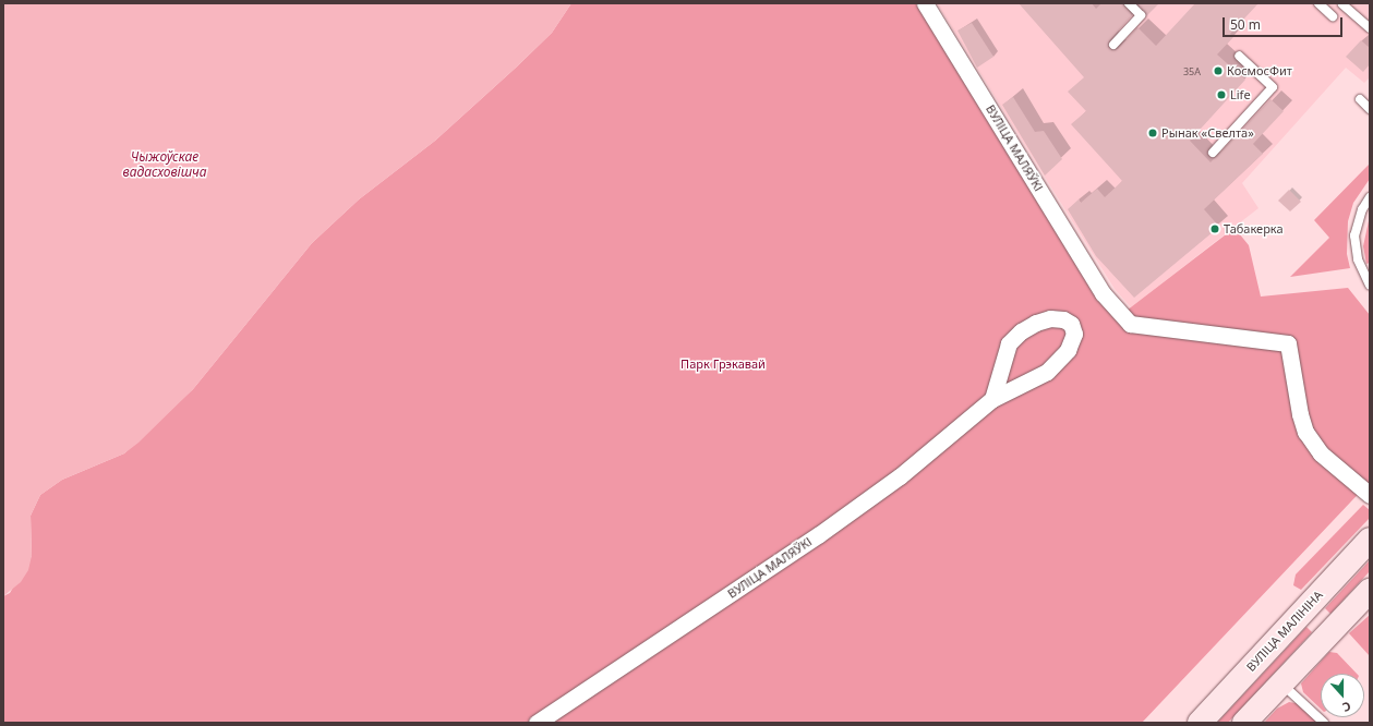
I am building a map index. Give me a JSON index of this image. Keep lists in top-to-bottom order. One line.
{"streets":{"main road":["ВУЛІЦА МАЛІНІНА"],"street":["ВУЛІЦА МАЛЯЎКІ"]},"water":["Чыжоўскае вадасховішча"],"parks":["Парк Грэкавай"],"places":["КосмосФит","Life","Рынак «Свелта»","Табакерка"],"house_numbers":["35А"],"scale_bar":"50 m","north":"bottom"}
